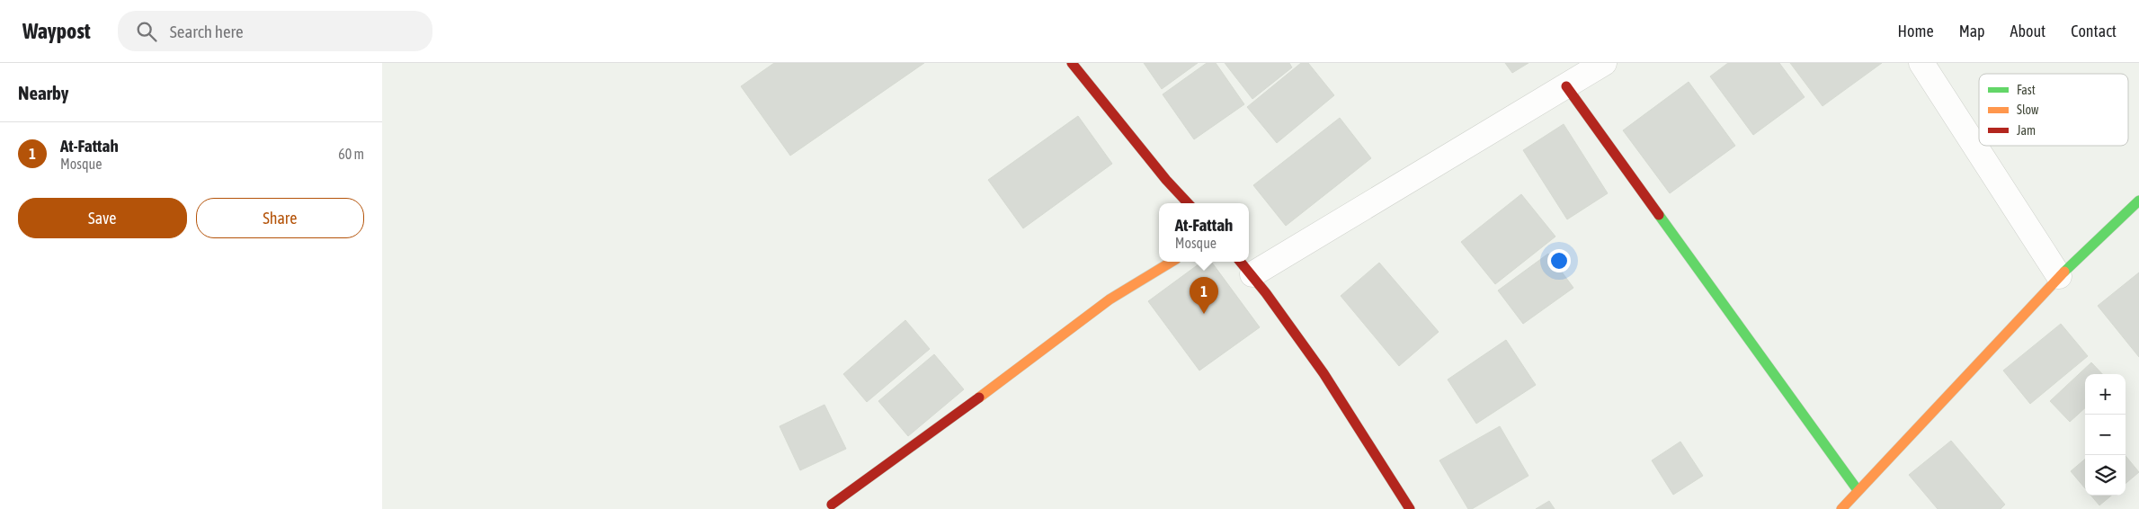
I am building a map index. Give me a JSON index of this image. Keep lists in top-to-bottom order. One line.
{"legend":["Fast","Slow","Jam"],"page":{"header":"Waypost","search":"Search here","nav":["Home","Map","About","Contact"],"heading":"Nearby","list":[{"mark":"1","name":"At-Fattah","note":"Mosque","value":"60 m"}],"buttons":["Save","Share"],"popup":["At-Fattah","Mosque"],"pins":"1","map_buttons":["+","−"]}}
